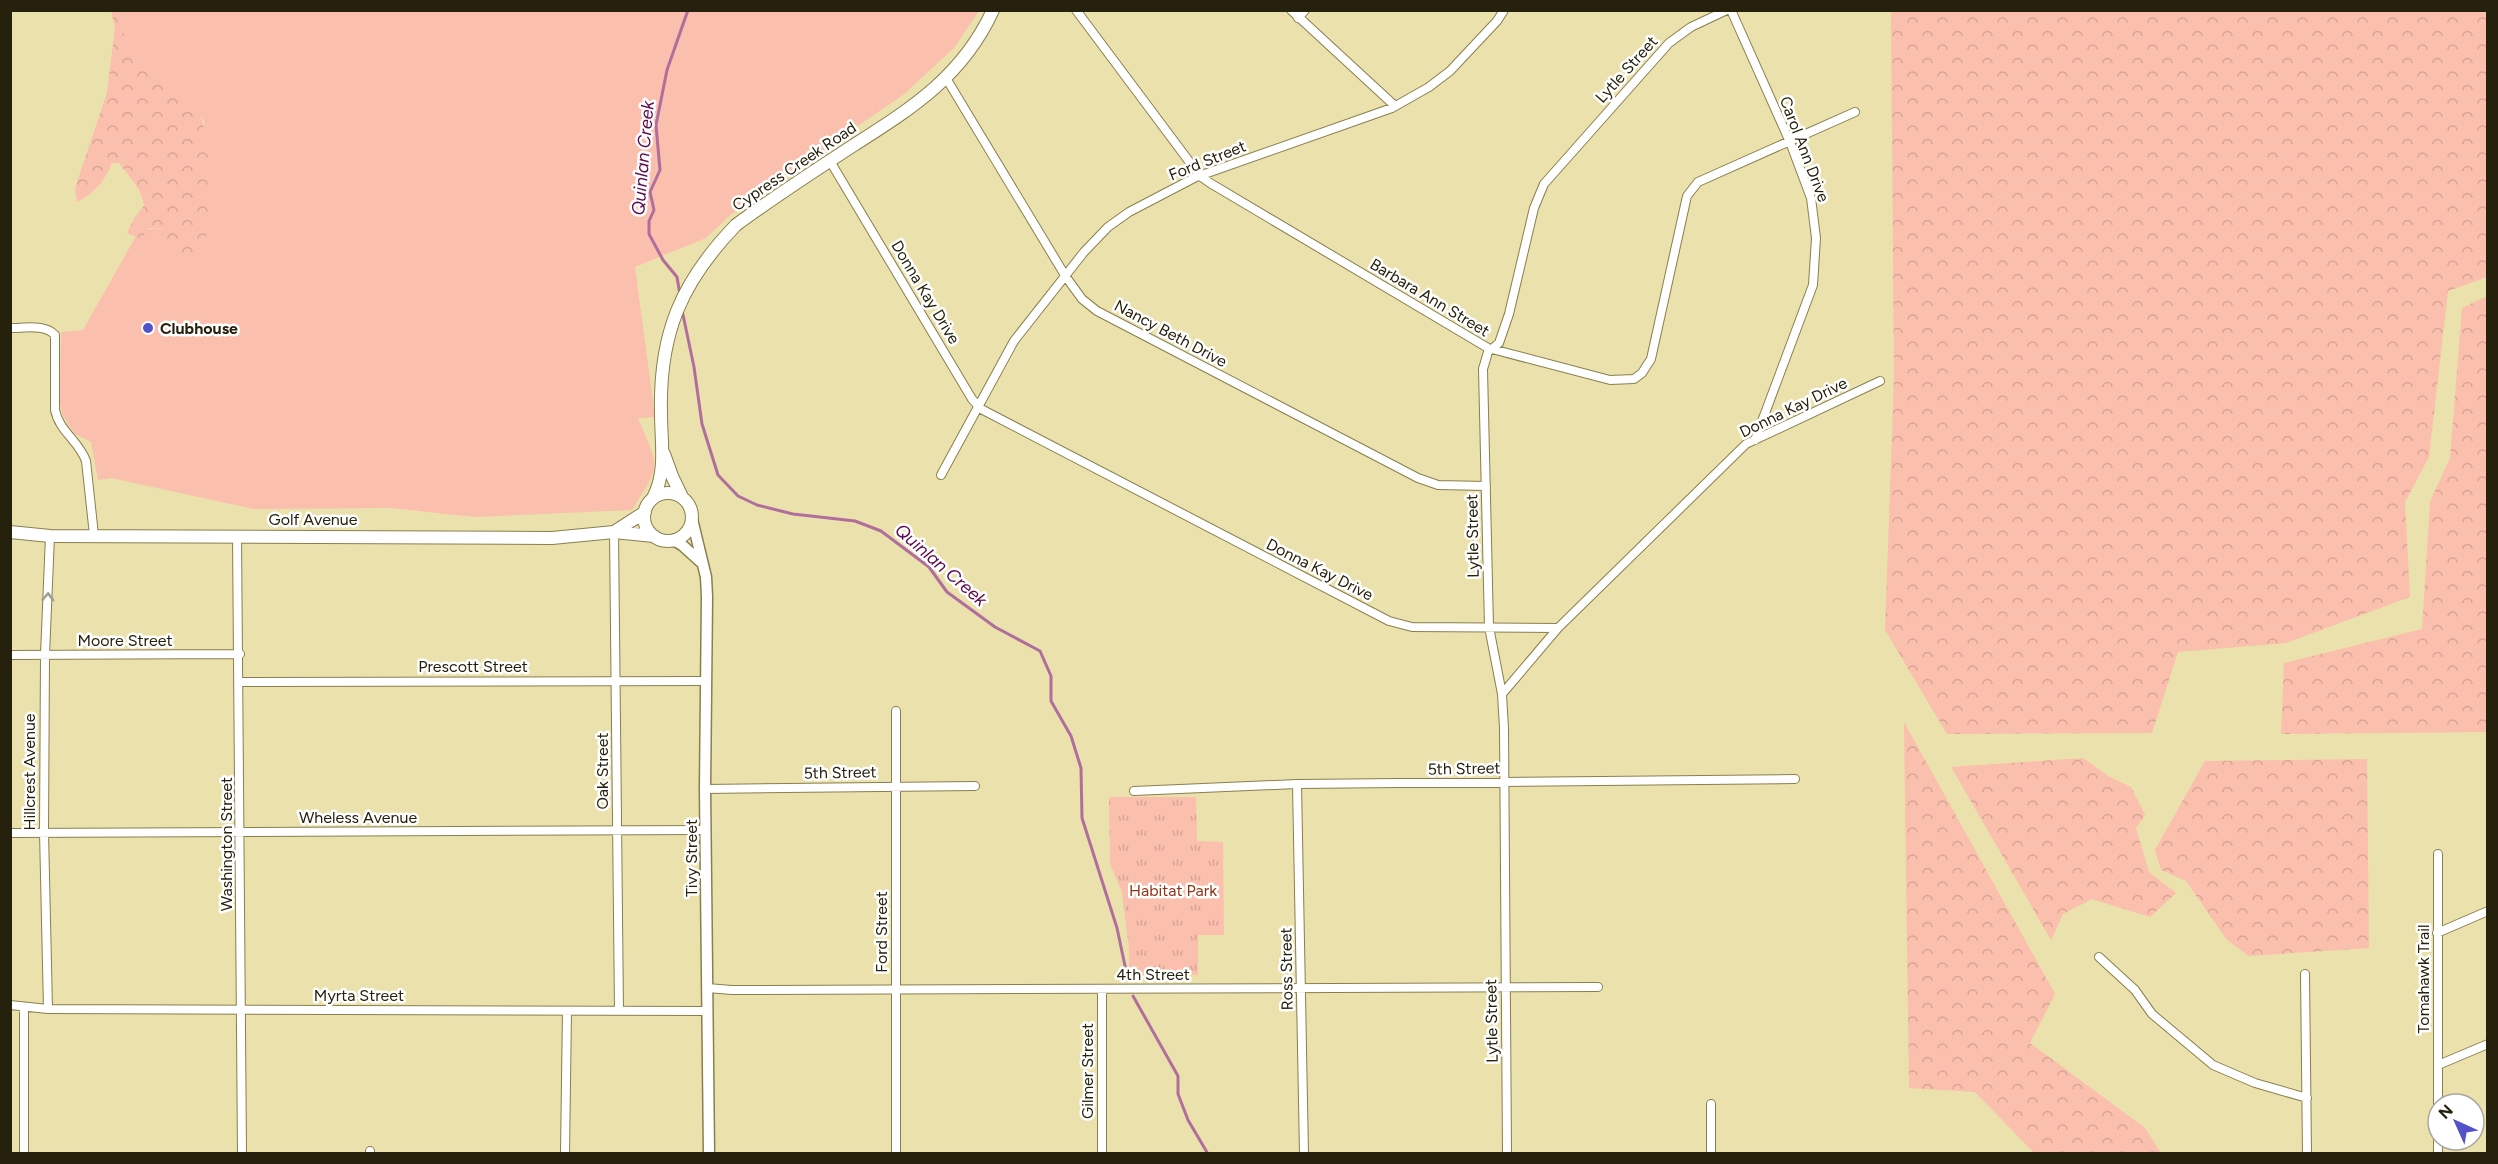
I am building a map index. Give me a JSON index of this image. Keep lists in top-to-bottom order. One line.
{"streets":{"main road":["Cypress Creek Road","Golf Avenue"],"street":["Lytle Street","Carol Ann Drive","Ford Street","Donna Kay Drive","Barbara Ann Street","Nancy Beth Drive","Moore Street","Prescott Street","5th Street","Oak Street","Hillcrest Avenue","Wheless Avenue","Washington Street","Tivy Street","Ross Street","4th Street","Tomahawk Trail","Myrta Street","Gilmer Street"]},"crossings":[["Lytle Street","Carol Ann Drive"],["Lytle Street","Donna Kay Drive"],["Lytle Street","Barbara Ann Street"],["Lytle Street","Nancy Beth Drive"],["Lytle Street","5th Street"],["Lytle Street","4th Street"],["Carol Ann Drive","Donna Kay Drive"],["Carol Ann Drive","Barbara Ann Street"],["Ford Street","Donna Kay Drive"],["Ford Street","Barbara Ann Street"],["Ford Street","Nancy Beth Drive"],["Ford Street","5th Street"],["Ford Street","4th Street"],["Cypress Creek Road","Donna Kay Drive"],["Cypress Creek Road","Nancy Beth Drive"],["Cypress Creek Road","Golf Avenue"],["Cypress Creek Road","Tivy Street"],["Golf Avenue","Oak Street"],["Golf Avenue","Hillcrest Avenue"],["Golf Avenue","Washington Street"],["Golf Avenue","Tivy Street"],["Moore Street","Hillcrest Avenue"],["Moore Street","Washington Street"],["Prescott Street","Oak Street"],["Prescott Street","Washington Street"],["Prescott Street","Tivy Street"],["5th Street","Tivy Street"],["5th Street","Ross Street"],["Oak Street","Wheless Avenue"],["Oak Street","Myrta Street"],["Hillcrest Avenue","Wheless Avenue"],["Hillcrest Avenue","Myrta Street"],["Wheless Avenue","Washington Street"],["Wheless Avenue","Tivy Street"],["Washington Street","Myrta Street"],["Tivy Street","4th Street"],["Tivy Street","Myrta Street"],["Ross Street","4th Street"],["4th Street","Gilmer Street"]],"water":["Quinlan Creek"],"parks":["Habitat Park"],"places":["Clubhouse"],"north":"top left"}
